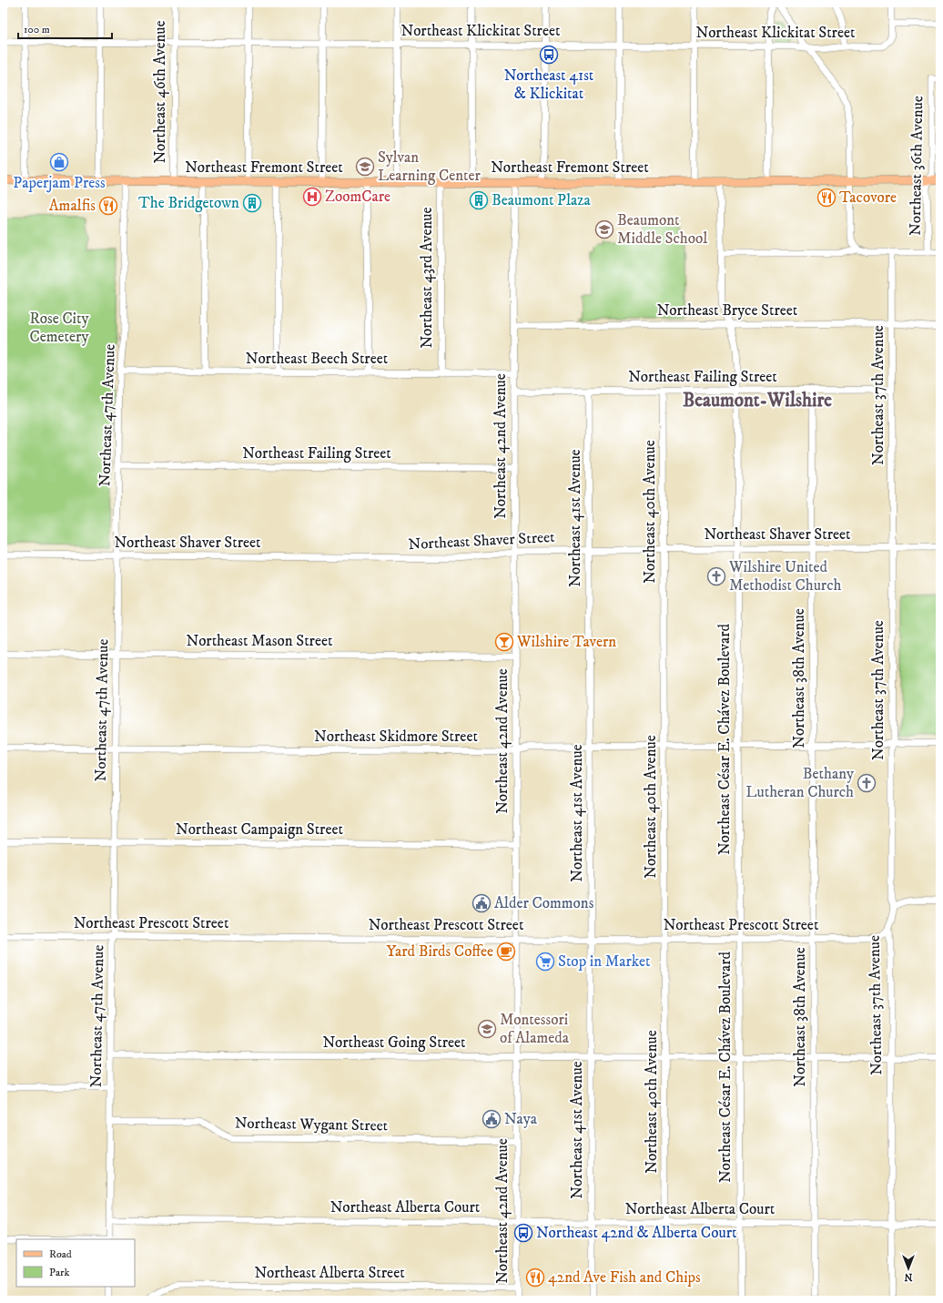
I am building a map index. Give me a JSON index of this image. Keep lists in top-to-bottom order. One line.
{"streets":{"main road":["Northeast Fremont Street"],"street":["Northeast Klickitat Street","Northeast 46th Avenue","Northeast 36th Avenue","Northeast 43rd Avenue","Northeast Bryce Street","Northeast Beech Street","Northeast Failing Street","Northeast 37th Avenue","Northeast 47th Avenue","Northeast 42nd Avenue","Northeast 40th Avenue","Northeast 41st Avenue","Northeast Shaver Street","Northeast Mason Street","Northeast 38th Avenue","Northeast Skidmore Street","Northeast César E. Chávez Boulevard","Northeast Campaign Street","Northeast Prescott Street","Northeast Going Street","Northeast Wygant Street","Northeast Alberta Court","Northeast Alberta Street"]},"crossings":[["Northeast Klickitat Street","Northeast 46th Avenue"],["Northeast 46th Avenue","Northeast Fremont Street"],["Northeast 36th Avenue","Northeast Fremont Street"],["Northeast Fremont Street","Northeast 43rd Avenue"],["Northeast Fremont Street","Northeast 47th Avenue"],["Northeast Fremont Street","Northeast 42nd Avenue"],["Northeast Fremont Street","Northeast César E. Chávez Boulevard"],["Northeast 43rd Avenue","Northeast Beech Street"],["Northeast Bryce Street","Northeast 37th Avenue"],["Northeast Bryce Street","Northeast 42nd Avenue"],["Northeast Bryce Street","Northeast César E. Chávez Boulevard"],["Northeast Beech Street","Northeast 47th Avenue"],["Northeast Beech Street","Northeast 42nd Avenue"],["Northeast Failing Street","Northeast 37th Avenue"],["Northeast Failing Street","Northeast 47th Avenue"],["Northeast Failing Street","Northeast 42nd Avenue"],["Northeast Failing Street","Northeast 40th Avenue"],["Northeast Failing Street","Northeast 41st Avenue"],["Northeast Failing Street","Northeast 38th Avenue"],["Northeast Failing Street","Northeast César E. Chávez Boulevard"],["Northeast 37th Avenue","Northeast Shaver Street"],["Northeast 37th Avenue","Northeast Skidmore Street"],["Northeast 37th Avenue","Northeast Prescott Street"],["Northeast 37th Avenue","Northeast Going Street"],["Northeast 37th Avenue","Northeast Alberta Court"],["Northeast 47th Avenue","Northeast Shaver Street"],["Northeast 47th Avenue","Northeast Mason Street"],["Northeast 47th Avenue","Northeast Skidmore Street"],["Northeast 47th Avenue","Northeast Campaign Street"],["Northeast 47th Avenue","Northeast Prescott Street"],["Northeast 47th Avenue","Northeast Going Street"],["Northeast 47th Avenue","Northeast Wygant Street"],["Northeast 47th Avenue","Northeast Alberta Court"],["Northeast 42nd Avenue","Northeast Shaver Street"],["Northeast 42nd Avenue","Northeast Mason Street"],["Northeast 42nd Avenue","Northeast Skidmore Street"],["Northeast 42nd Avenue","Northeast Campaign Street"],["Northeast 42nd Avenue","Northeast Prescott Street"],["Northeast 42nd Avenue","Northeast Going Street"],["Northeast 42nd Avenue","Northeast Wygant Street"],["Northeast 42nd Avenue","Northeast Alberta Court"],["Northeast 42nd Avenue","Northeast Alberta Street"],["Northeast 40th Avenue","Northeast Shaver Street"],["Northeast 40th Avenue","Northeast Skidmore Street"],["Northeast 40th Avenue","Northeast Prescott Street"],["Northeast 40th Avenue","Northeast Going Street"],["Northeast 40th Avenue","Northeast Alberta Court"],["Northeast 41st Avenue","Northeast Shaver Street"],["Northeast 41st Avenue","Northeast Skidmore Street"],["Northeast 41st Avenue","Northeast Prescott Street"],["Northeast 41st Avenue","Northeast Going Street"],["Northeast 41st Avenue","Northeast Alberta Court"],["Northeast Shaver Street","Northeast 38th Avenue"],["Northeast Shaver Street","Northeast César E. Chávez Boulevard"],["Northeast 38th Avenue","Northeast Skidmore Street"],["Northeast 38th Avenue","Northeast Prescott Street"],["Northeast 38th Avenue","Northeast Going Street"],["Northeast 38th Avenue","Northeast Alberta Court"],["Northeast Skidmore Street","Northeast César E. Chávez Boulevard"],["Northeast César E. Chávez Boulevard","Northeast Prescott Street"],["Northeast César E. Chávez Boulevard","Northeast Going Street"],["Northeast César E. Chávez Boulevard","Northeast Alberta Court"]],"districts":["Beaumont-Wilshire"],"parks":["Rose City Cemetery"],"places":{"bus stop":["Northeast 41st & Klickitat","Northeast 42nd & Alberta Court"],"shop":["Paperjam Press"],"school or university":["Sylvan Learning Center","Beaumont Middle School","Montessori of Alameda"],"hospital":["ZoomCare"],"restaurant":["Tacovore","Amalfis","42nd Ave Fish and Chips"],"building":["Beaumont Plaza","The Bridgetown"],"church":["Wilshire United Methodist Church","Bethany Lutheran Church"],"bar":["Wilshire Tavern"],"public building":["Alder Commons","Naya"],"cafe":["Yard Birds Coffee"],"supermarket":["Stop in Market"]},"legend":["Road","Park"],"scale_bar":"100 m","north":"bottom"}
